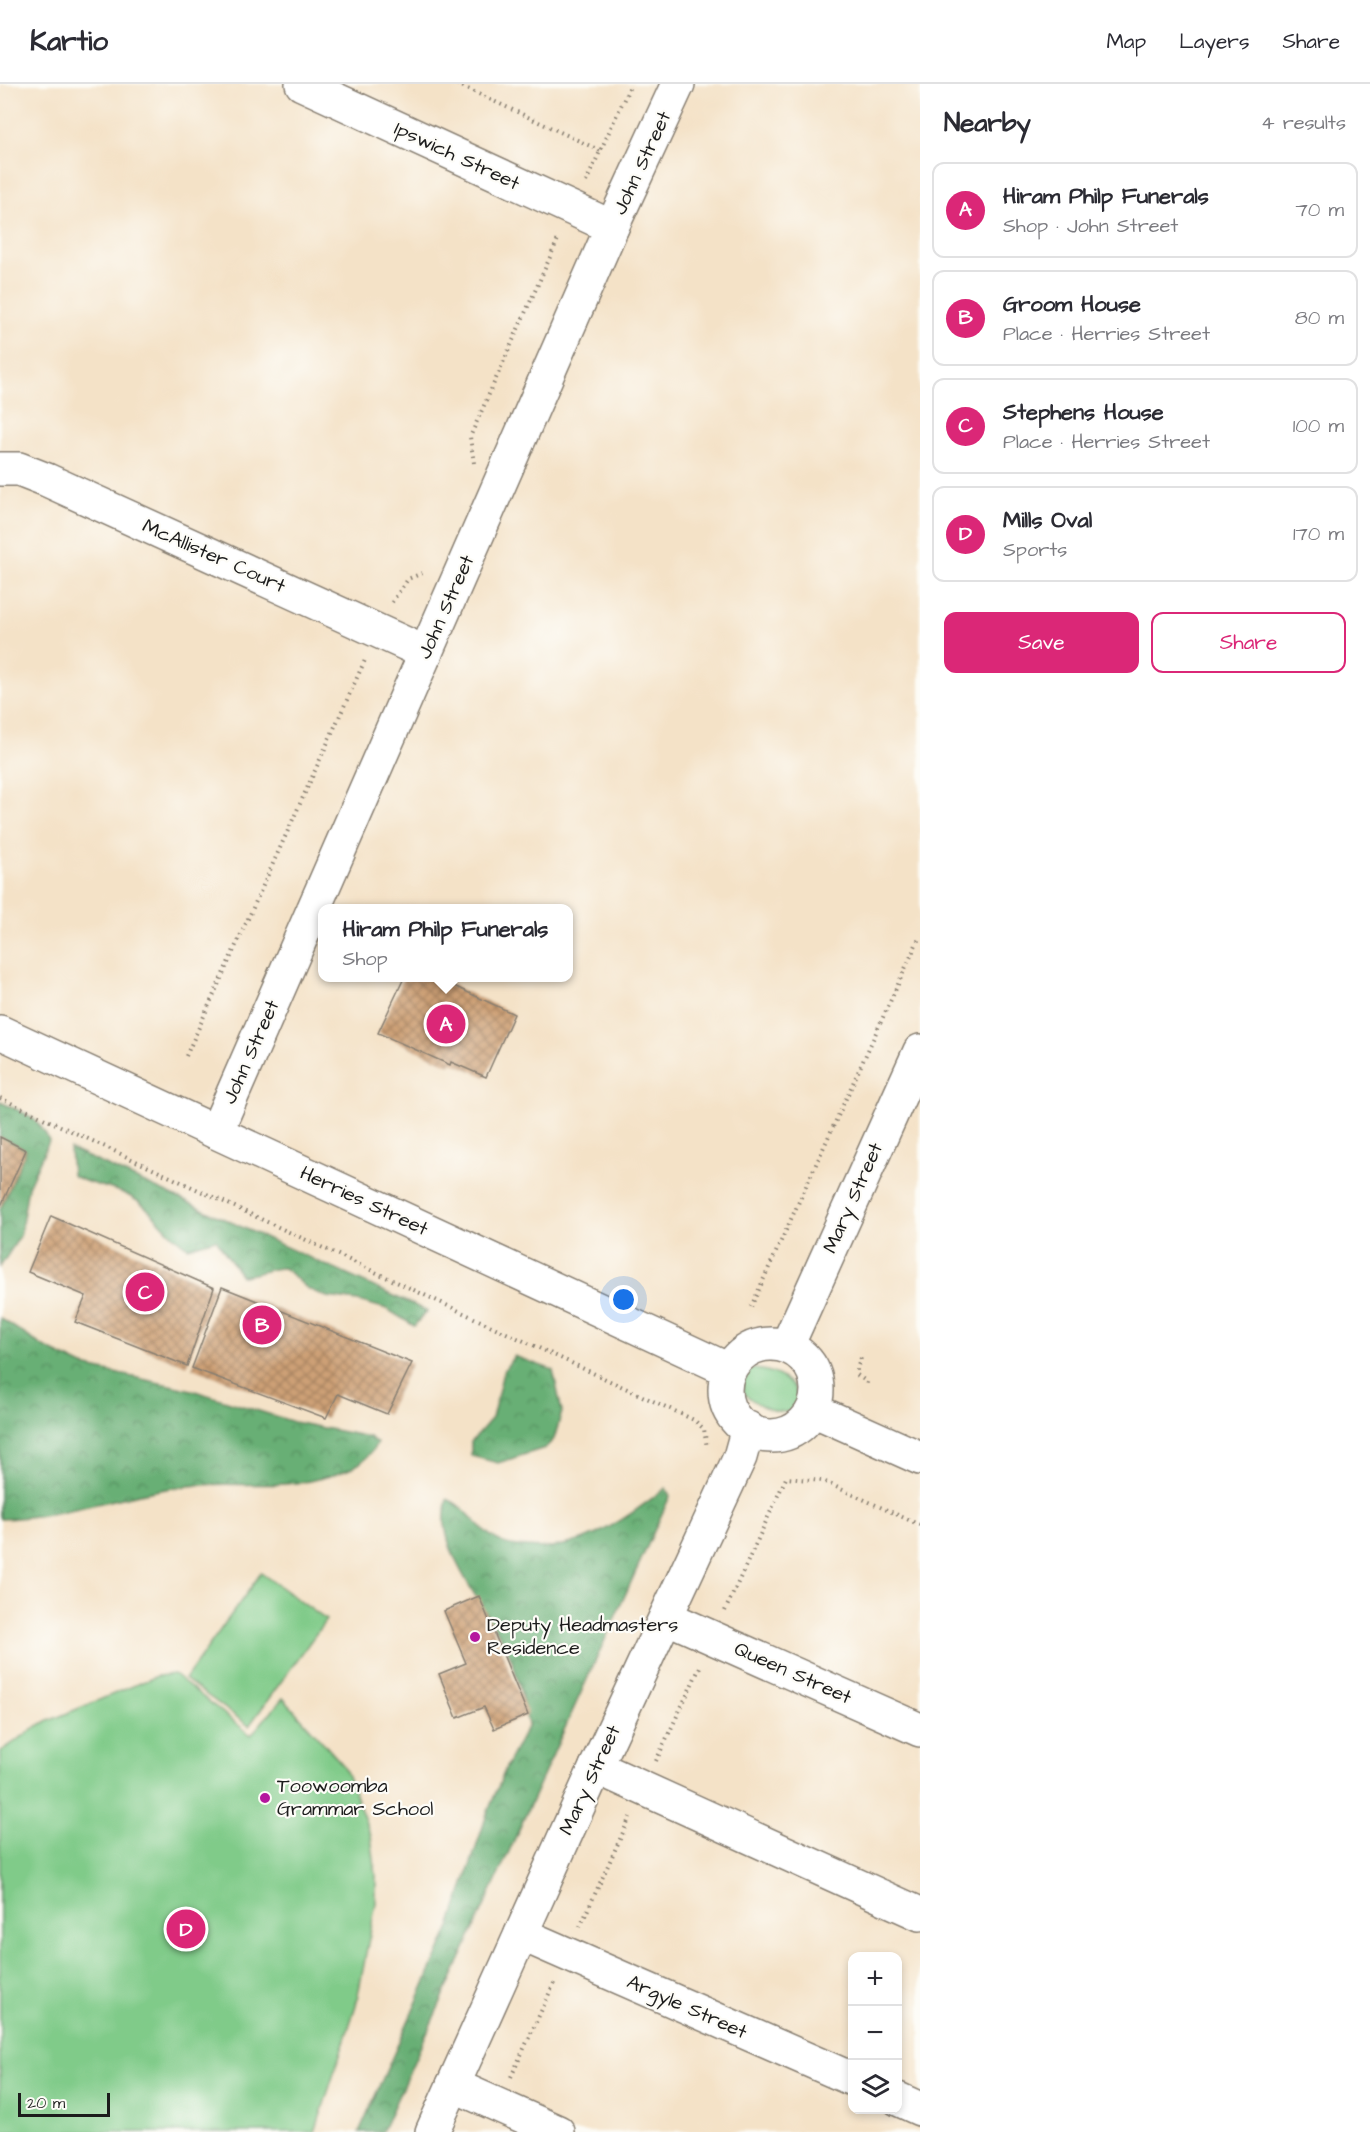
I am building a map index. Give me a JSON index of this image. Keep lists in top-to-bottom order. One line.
{"streets":{"street":["Ipswich Street","John Street","McAllister Court","Mary Street","Herries Street","Queen Street","Argyle Street"]},"crossings":[["Ipswich Street","John Street"],["John Street","McAllister Court"],["John Street","Herries Street"],["Mary Street","Herries Street"],["Mary Street","Queen Street"],["Mary Street","Argyle Street"]],"places":["Deputy Headmasters Residence","Toowoomba Grammar School"],"scale_bar":"20 m","page":{"header":"Kartio","nav":["Map","Layers","Share"],"heading":["Nearby","4 results"],"list":[{"mark":"A","name":"Hiram Philp Funerals","note":"Shop · John Street","value":"70 m"},{"mark":"B","name":"Groom House","note":"Place · Herries Street","value":"80 m"},{"mark":"C","name":"Stephens House","note":"Place · Herries Street","value":"100 m"},{"mark":"D","name":"Mills Oval","note":"Sports","value":"170 m"}],"buttons":["Save","Share"],"popup":["Hiram Philp Funerals","Shop"],"pins":["A","C","B","D"],"map_buttons":["+","−"],"scale":"20 m"}}
